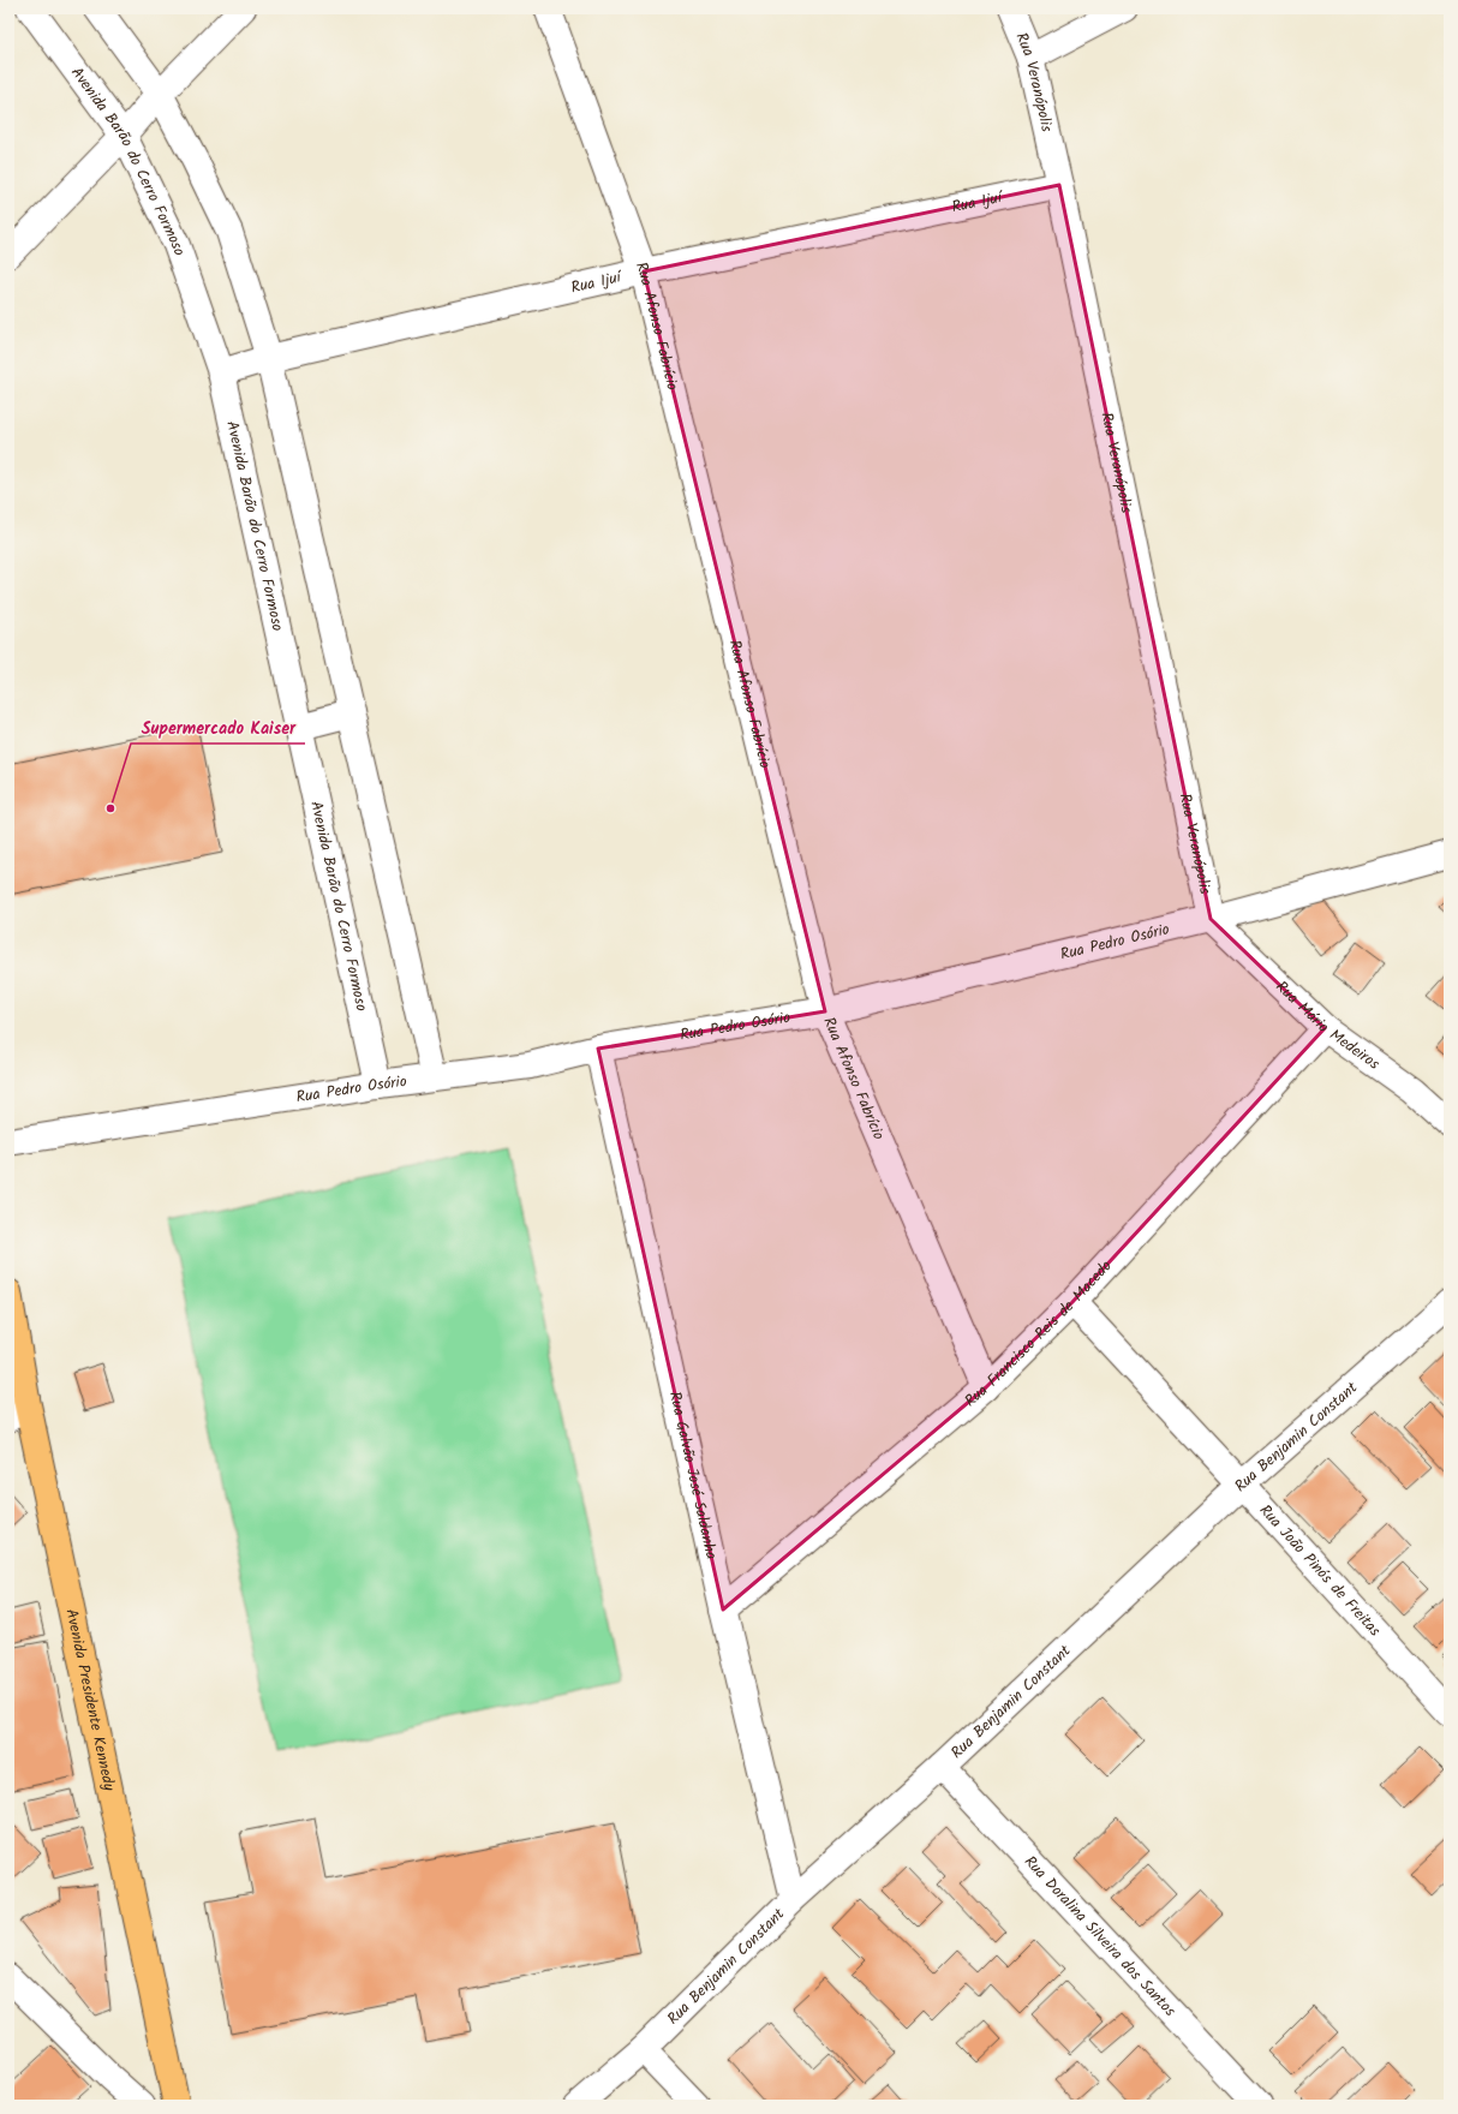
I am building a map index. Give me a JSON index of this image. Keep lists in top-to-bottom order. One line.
{"streets":{"main road":["Avenida Presidente Kennedy"],"street":["Rua Veranópolis","Avenida Barão do Cerro Formoso","Rua Ijuí","Rua Afonso Fabrício","Rua Pedro Osório","Rua Mário Medeiros","Rua Francisco Reis de Macedo","Rua Benjamin Constant","Rua Galvão José Saldanha","Rua João Pinós de Freitas","Rua Doralina Silveira dos Santos"]},"crossings":[["Rua Veranópolis","Rua Ijuí"],["Rua Veranópolis","Rua Pedro Osório"],["Rua Veranópolis","Rua Mário Medeiros"],["Avenida Barão do Cerro Formoso","Rua Ijuí"],["Avenida Barão do Cerro Formoso","Rua Pedro Osório"],["Rua Ijuí","Rua Afonso Fabrício"],["Rua Afonso Fabrício","Rua Pedro Osório"],["Rua Afonso Fabrício","Rua Francisco Reis de Macedo"],["Rua Pedro Osório","Rua Mário Medeiros"],["Rua Pedro Osório","Rua Galvão José Saldanha"],["Rua Mário Medeiros","Rua Francisco Reis de Macedo"],["Rua Francisco Reis de Macedo","Rua Galvão José Saldanha"],["Rua Francisco Reis de Macedo","Rua João Pinós de Freitas"],["Rua Benjamin Constant","Rua Galvão José Saldanha"],["Rua Benjamin Constant","Rua João Pinós de Freitas"],["Rua Benjamin Constant","Rua Doralina Silveira dos Santos"]],"places":["Supermercado Kaiser"]}
